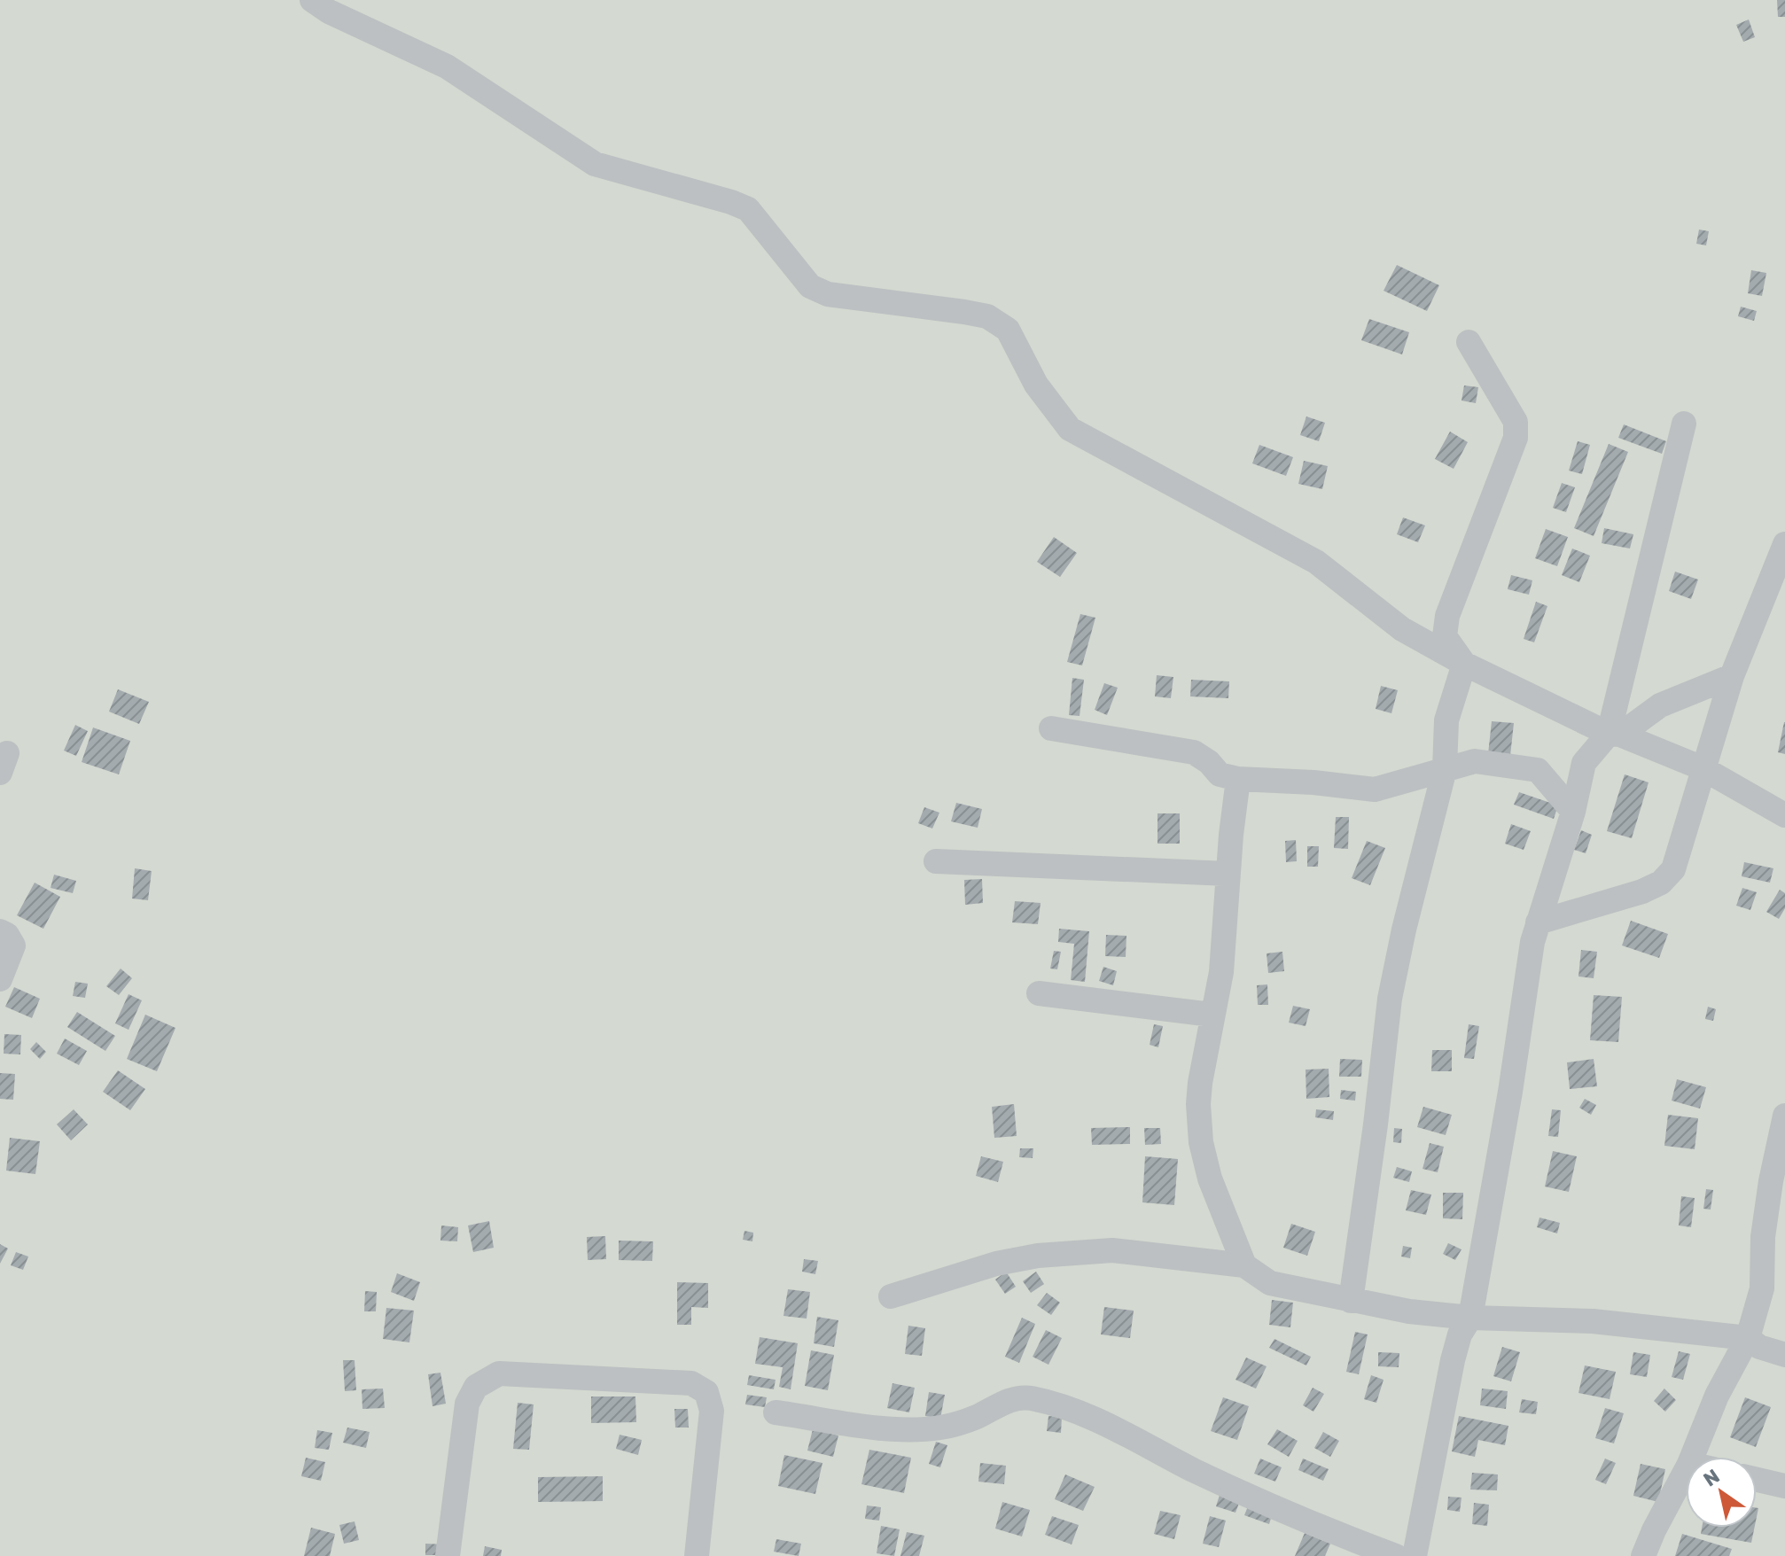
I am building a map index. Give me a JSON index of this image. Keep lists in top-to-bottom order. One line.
{"north":"top left"}
